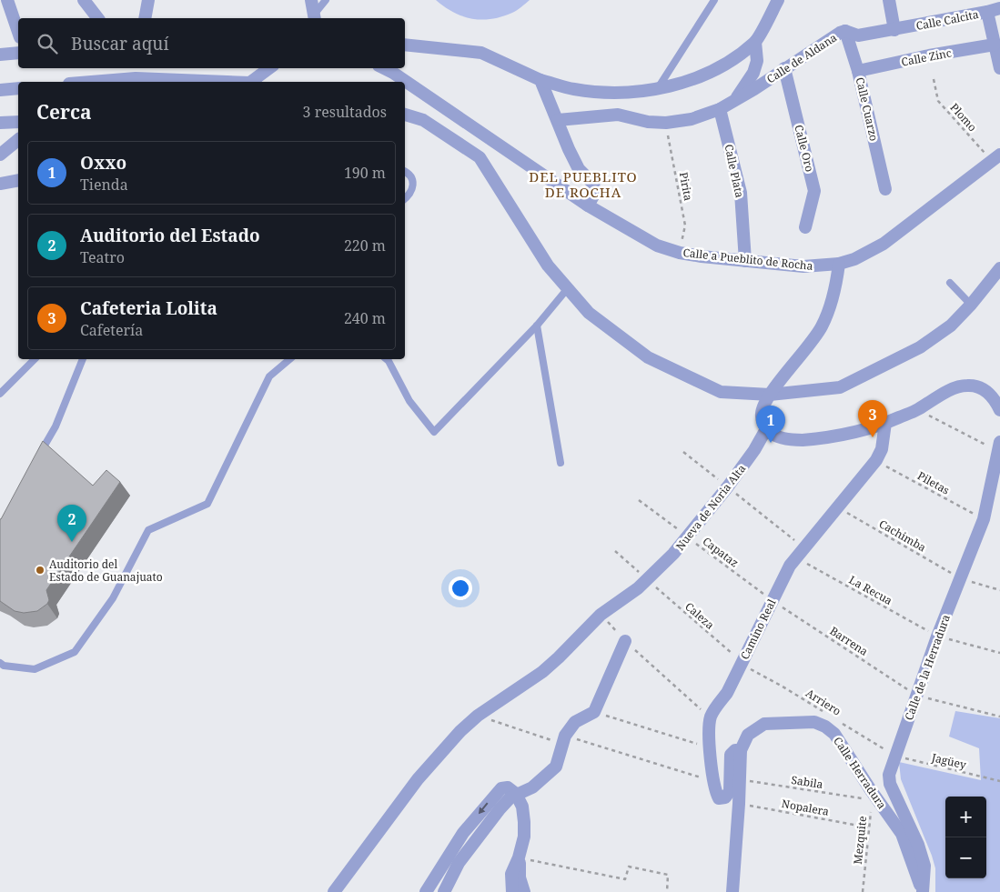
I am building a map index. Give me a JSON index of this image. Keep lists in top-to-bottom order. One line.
{"streets":{"street":["Calle Calcita","Calle Zinc","Calle de Aldana","Calle Cuarzo","Calle Oro","Calle Plata","Calle a Pueblito de Rocha","Nueva de Noria Alta","Camino Real","Calle de la Herradura","Calle Herradura"],"path":["Plomo","Pirita","Piletas","Cachimba","Capataz","La Recua","Caleza","Barrena","Arriero","Jagüey","Sabila","Nopalera","Mezquite"]},"crossings":[["Calle Calcita","Calle de Aldana"],["Calle Zinc","Calle Cuarzo"],["Calle de Aldana","Calle Cuarzo"],["Calle de Aldana","Calle Oro"],["Calle de Aldana","Calle Plata"],["Calle de Aldana","Pirita"],["Plomo","Calle a Pueblito de Rocha"],["Calle Plata","Calle a Pueblito de Rocha"],["Pirita","Calle a Pueblito de Rocha"],["Piletas","Camino Real"],["Piletas","Calle de la Herradura"],["Nueva de Noria Alta","Capataz"],["Nueva de Noria Alta","La Recua"],["Nueva de Noria Alta","Caleza"],["Cachimba","Camino Real"],["Cachimba","Calle de la Herradura"],["Capataz","Camino Real"],["Capataz","Barrena"],["La Recua","Camino Real"],["La Recua","Calle de la Herradura"],["Caleza","Camino Real"],["Caleza","Arriero"],["Camino Real","Barrena"],["Camino Real","Arriero"],["Barrena","Calle de la Herradura"],["Calle de la Herradura","Arriero"],["Calle de la Herradura","Jagüey"],["Calle de la Herradura","Calle Herradura"],["Arriero","Jagüey"],["Calle Herradura","Sabila"],["Calle Herradura","Mezquite"],["Sabila","Mezquite"],["Nopalera","Mezquite"]],"districts":["DEL PUEBLITO DE ROCHA"],"places":["Auditorio del Estado de Guanajuato"],"page":{"search":"Buscar aquí","heading":["Cerca","3 resultados"],"list":[{"mark":"1","name":"Oxxo","note":"Tienda","value":"190 m"},{"mark":"2","name":"Auditorio del Estado","note":"Teatro","value":"220 m"},{"mark":"3","name":"Cafeteria Lolita","note":"Cafetería","value":"240 m"}],"pins":["3","1","2"],"map_buttons":["+","−"]}}
